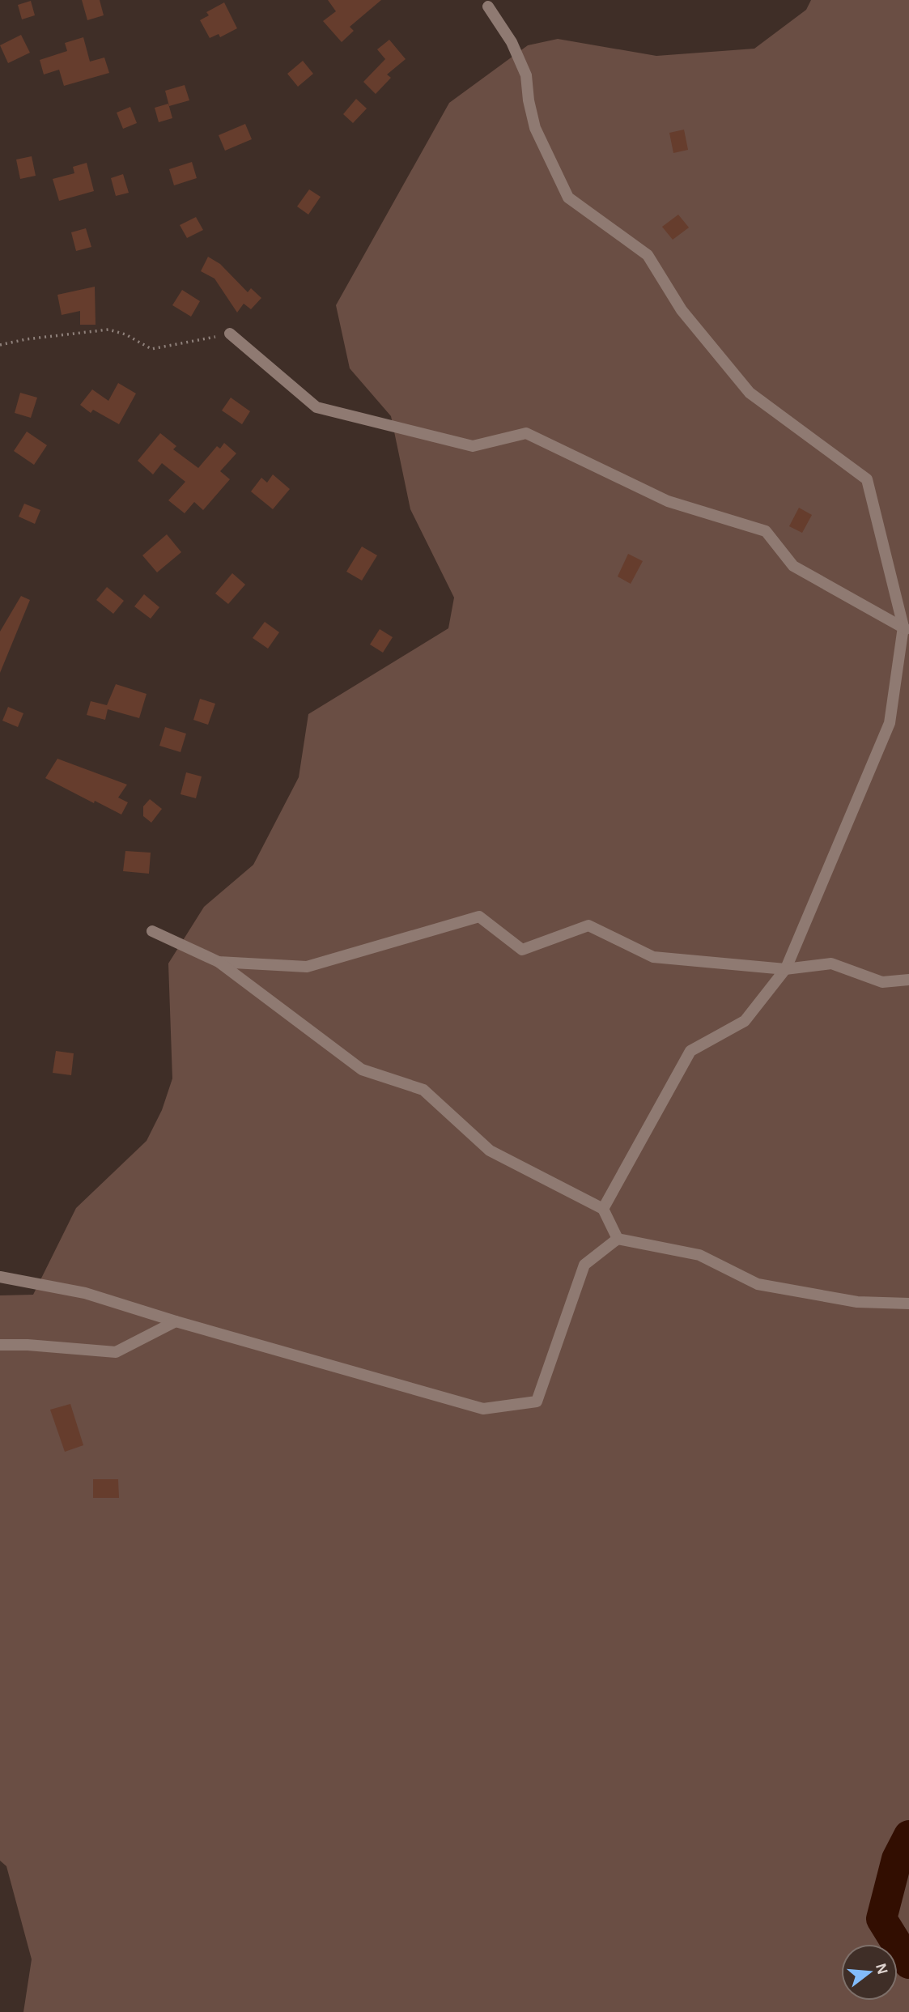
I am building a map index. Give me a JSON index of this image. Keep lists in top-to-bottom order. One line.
{"north":"right"}
